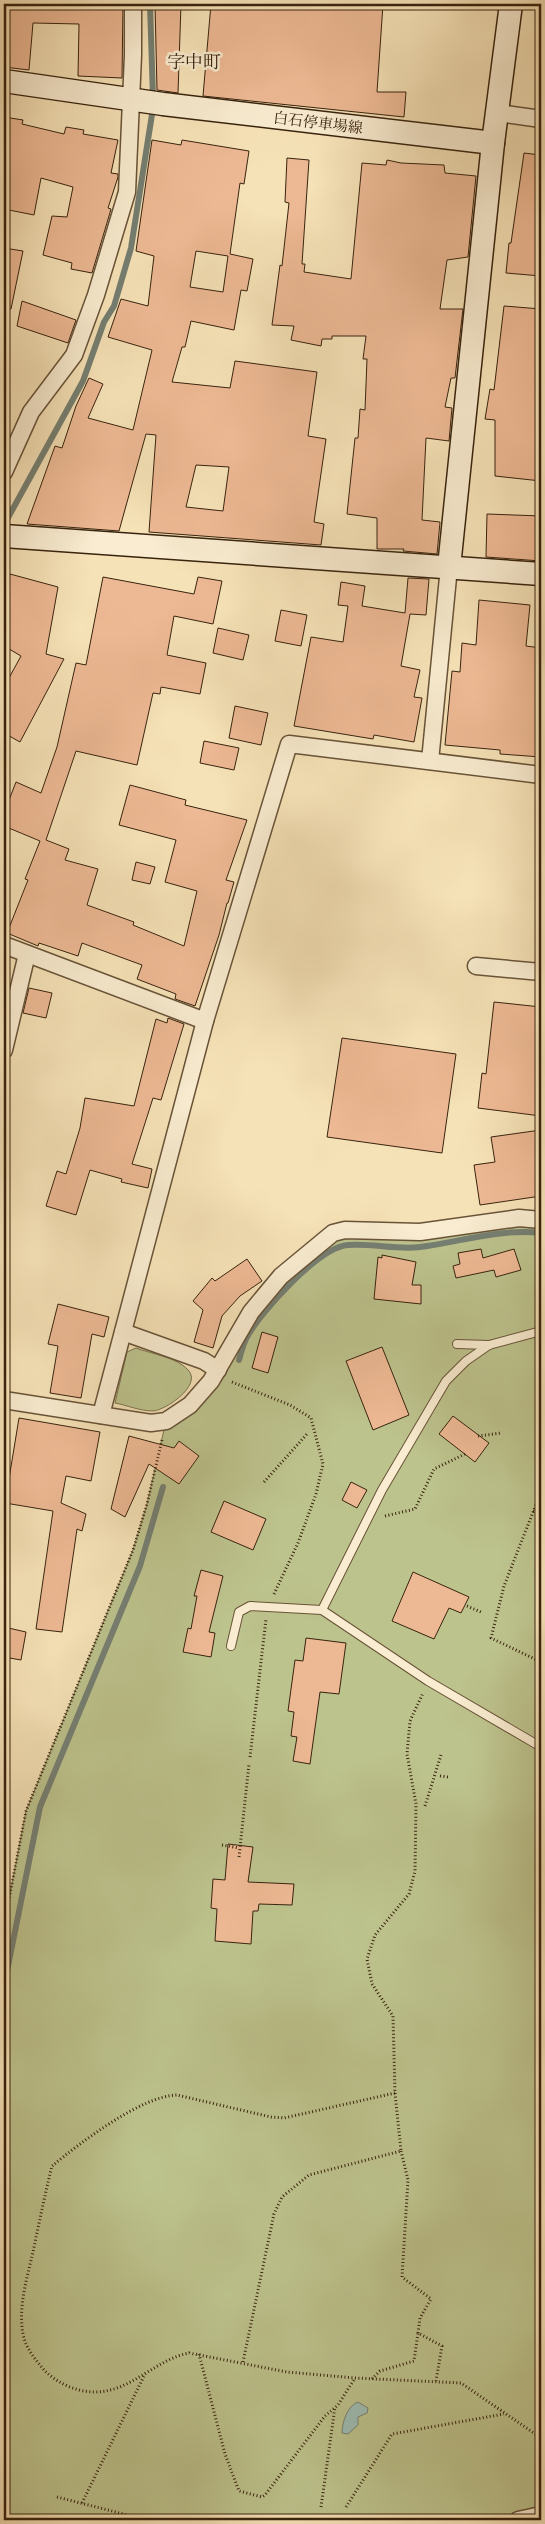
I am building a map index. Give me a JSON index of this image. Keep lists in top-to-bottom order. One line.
{"streets":{"street":["白石停車場線"]},"districts":["字中町"]}
